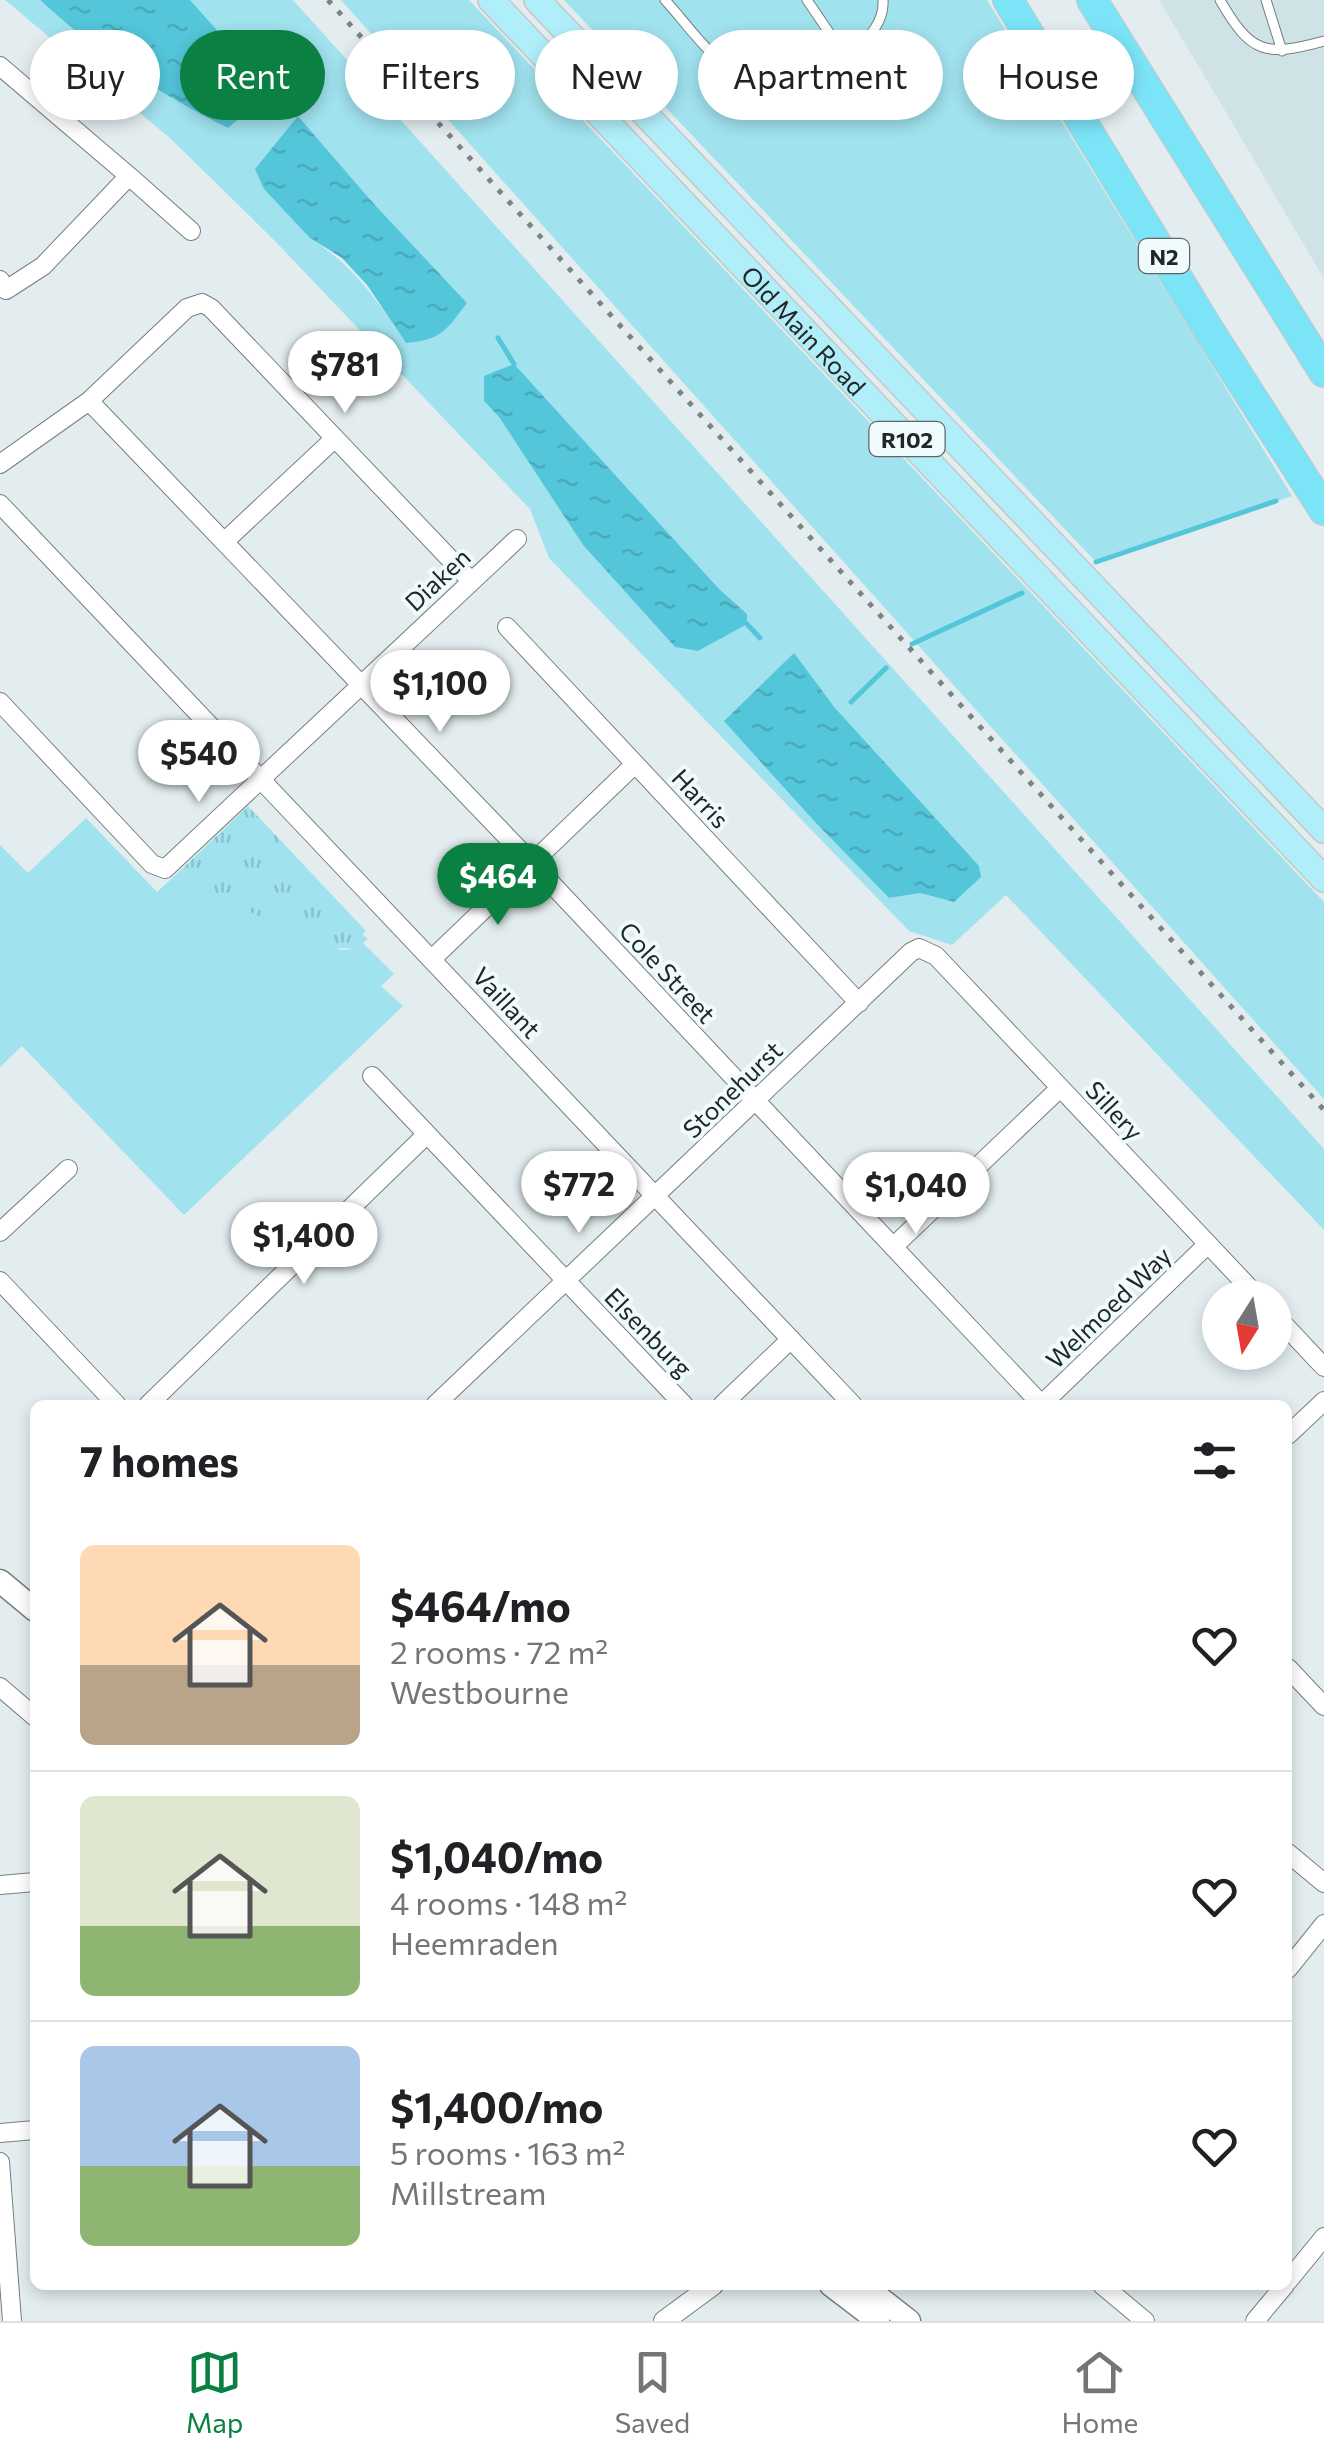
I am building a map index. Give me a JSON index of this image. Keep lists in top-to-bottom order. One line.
{"streets":{"highway":["N2"],"main road":["Old Main Road","R102"],"street":["Diaken","Harris","Cole Street","Vaillant","Stonehurst","Sillery","Welmoed Way","Elsenburg"]},"crossings":[["Diaken","Cole Street"],["Diaken","Vaillant"],["Harris","Stonehurst"],["Cole Street","Stonehurst"],["Vaillant","Stonehurst"],["Stonehurst","Sillery"],["Stonehurst","Elsenburg"],["Sillery","Welmoed Way"]],"north":"bottom","page":{"chip":["Buy","Rent","Filters","New","Apartment","House"],"price":["$781","$1,100","$540","$464","$772","$1,040","$1,400"],"heading":"7 homes","list":[{"name":"$464/mo","note":"2 rooms · 72 m² · Westbourne"},{"name":"$1,040/mo","note":"4 rooms · 148 m² · Heemraden"},{"name":"$1,400/mo","note":"5 rooms · 163 m² · Millstream"}],"tabs":["Map","Saved","Home"]}}
